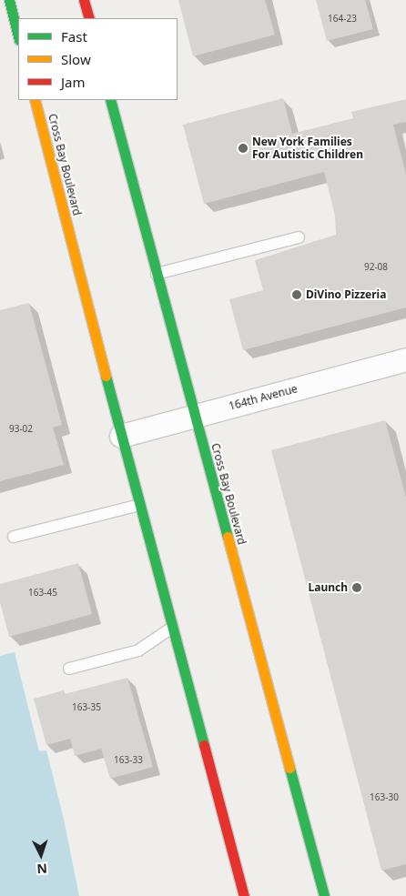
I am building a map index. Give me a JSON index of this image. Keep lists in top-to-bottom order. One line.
{"streets":{"main road":["Cross Bay Boulevard"],"street":["164th Avenue"]},"crossings":[["Cross Bay Boulevard","164th Avenue"]],"places":["New York Families For Autistic Children","DiVino Pizzeria","Launch"],"house_numbers":["164-23","92-08","93-02","163-45","163-35","163-33","163-30"],"legend":["Fast","Slow","Jam"],"north":"bottom"}
